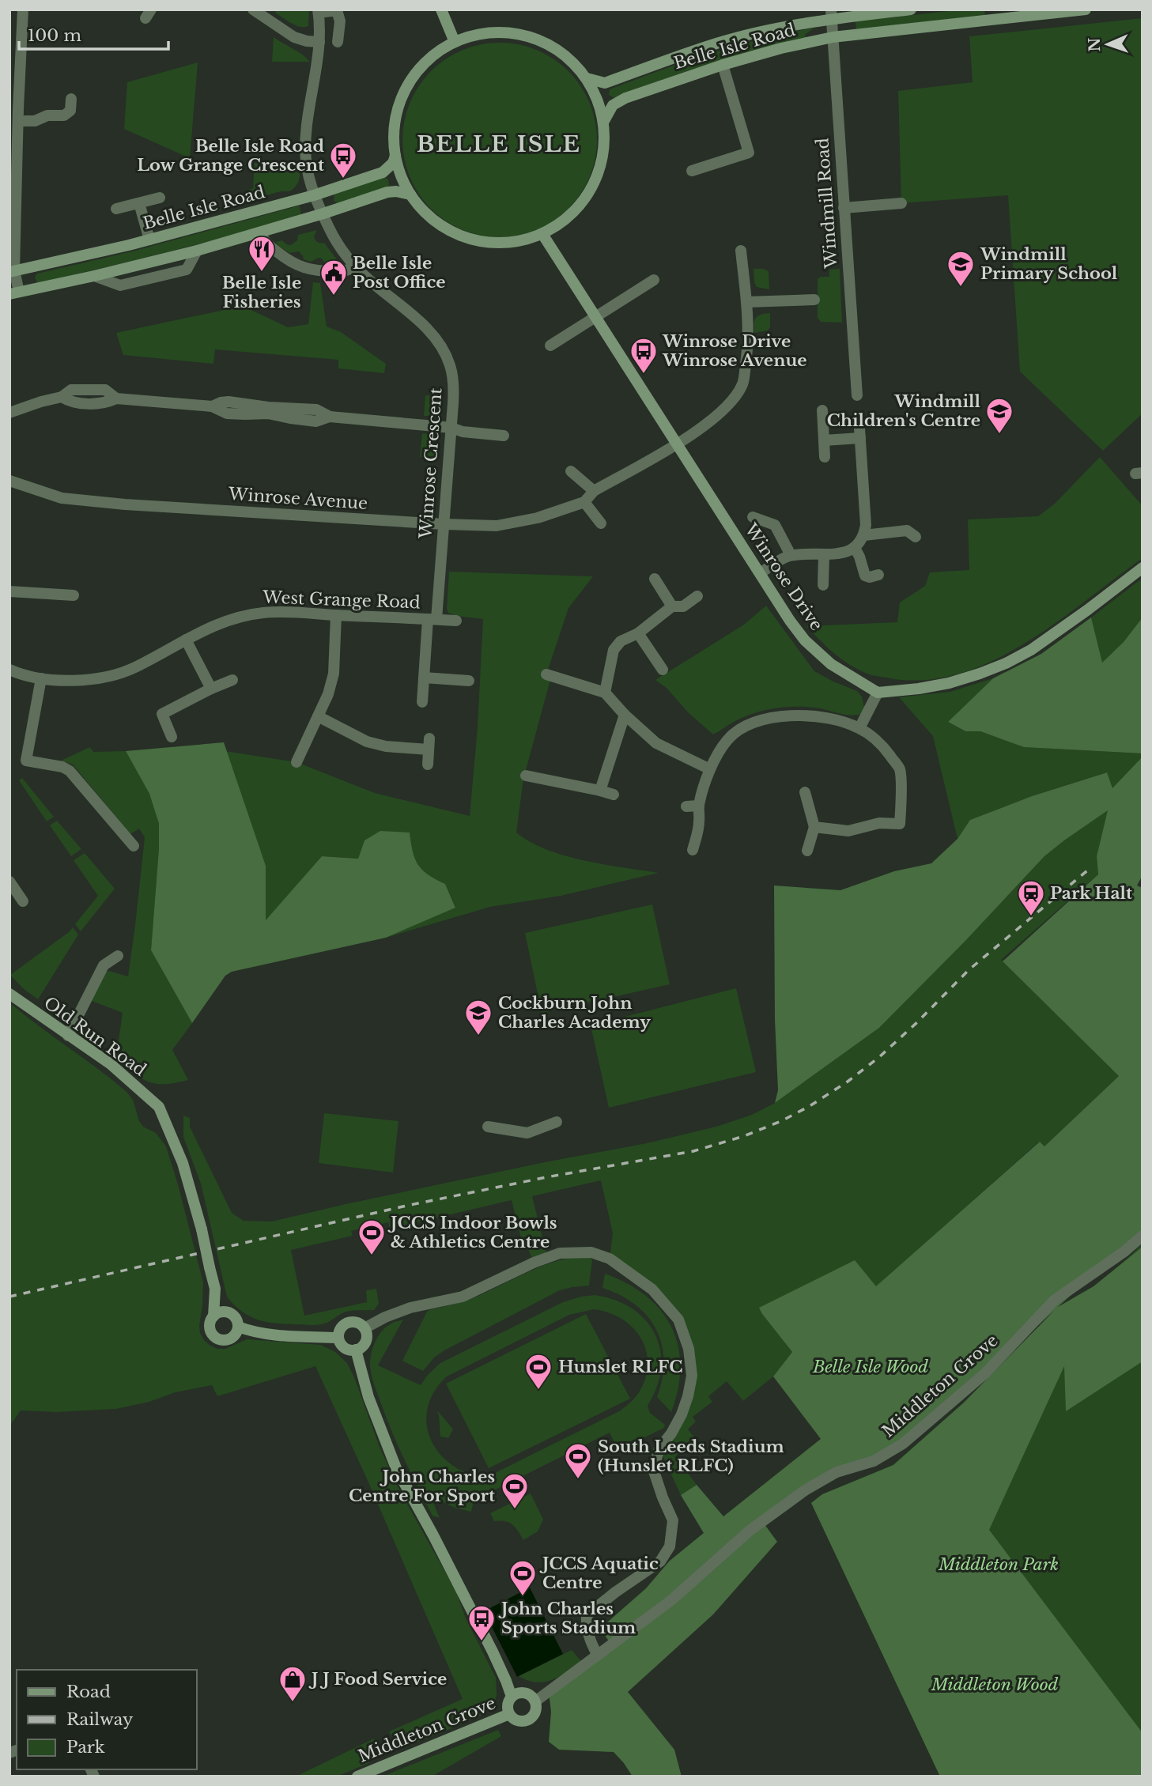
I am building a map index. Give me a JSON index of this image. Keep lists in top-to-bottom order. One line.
{"streets":{"street":["Belle Isle Road","Windmill Road","Winrose Crescent","Winrose Avenue","Winrose Drive","West Grange Road","Old Run Road","Middleton Grove"]},"crossings":[["Belle Isle Road","Windmill Road"],["Belle Isle Road","Winrose Crescent"],["Winrose Crescent","Winrose Avenue"],["Winrose Crescent","West Grange Road"]],"districts":["BELLE ISLE"],"parks":["Belle Isle Wood","Middleton Park","Middleton Wood"],"places":{"bus stop":["Belle Isle Road Low Grange Crescent","Winrose Drive Winrose Avenue","John Charles Sports Stadium"],"restaurant":["Belle Isle Fisheries"],"school or university":["Windmill Primary School","Windmill Children's Centre","Cockburn John Charles Academy"],"public building":["Belle Isle Post Office"],"station":["Park Halt"],"sports":["JCCS Indoor Bowls & Athletics Centre","Hunslet RLFC","South Leeds Stadium (Hunslet RLFC)","John Charles Centre For Sport","JCCS Aquatic Centre"],"shop":["J J Food Service"]},"legend":["Road","Railway","Park"],"scale_bar":"100 m","north":"left"}
